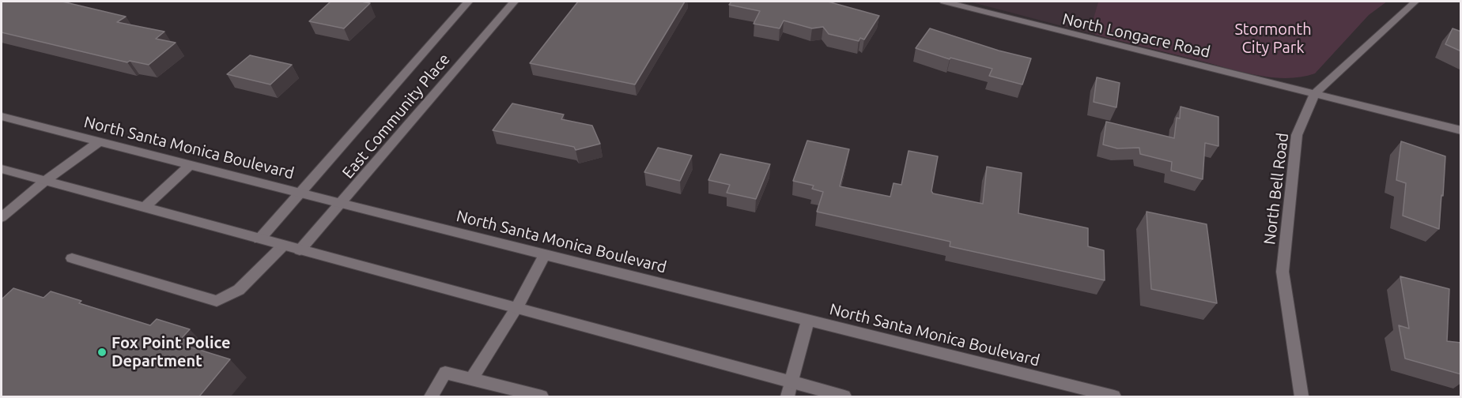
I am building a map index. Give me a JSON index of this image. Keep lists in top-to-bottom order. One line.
{"streets":{"street":["North Longacre Road","East Community Place","North Santa Monica Boulevard","North Bell Road"]},"crossings":[["North Longacre Road","North Bell Road"],["East Community Place","North Santa Monica Boulevard"]],"parks":["Stormonth City Park"],"places":["Fox Point Police Department"]}
